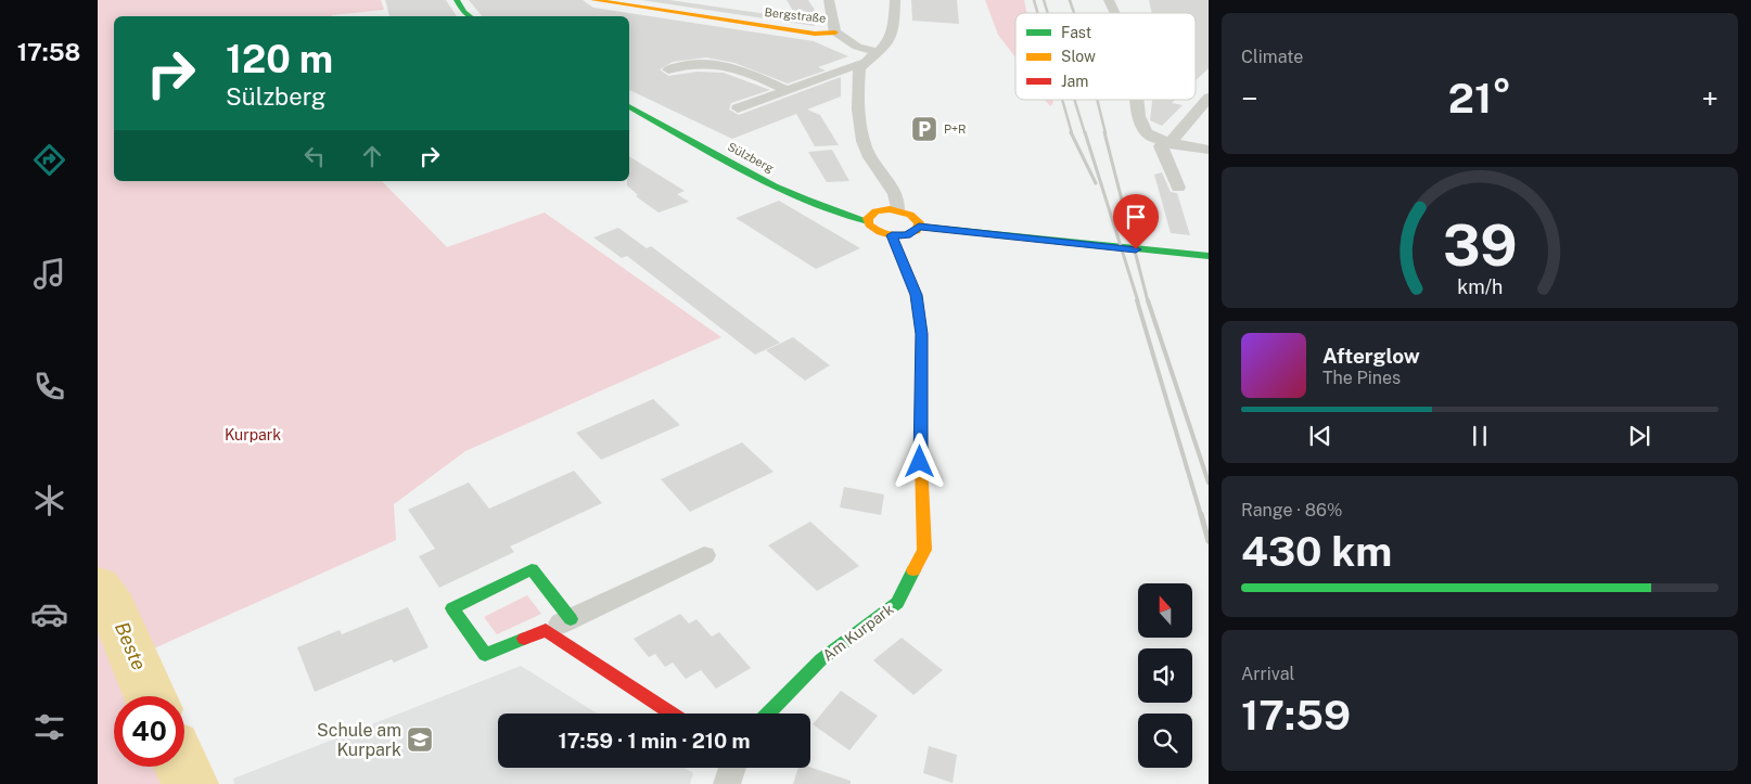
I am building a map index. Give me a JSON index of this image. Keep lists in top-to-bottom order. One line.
{"streets":{"street":["Bergstraße","Sülzberg","Am Kurpark"]},"crossings":[["Sülzberg","Am Kurpark"]],"water":["Beste"],"parks":["Kurpark"],"places":{"parking":["P+R"],"school or university":["Schule am Kurpark"]},"legend":["Fast","Slow","Jam"],"north":"top","page":{"tabs":"17:58","tile":["Climate",["Range · 86%","430 km"],["Arrival","17:59"]],"turn":["120 m","Sülzberg"],"heat":["−","21°","+"],"song":["Afterglow","The Pines"],"limit":"40","trip":"17:59 · 1 min · 210 m","gauge":["39","km/h"]}}
